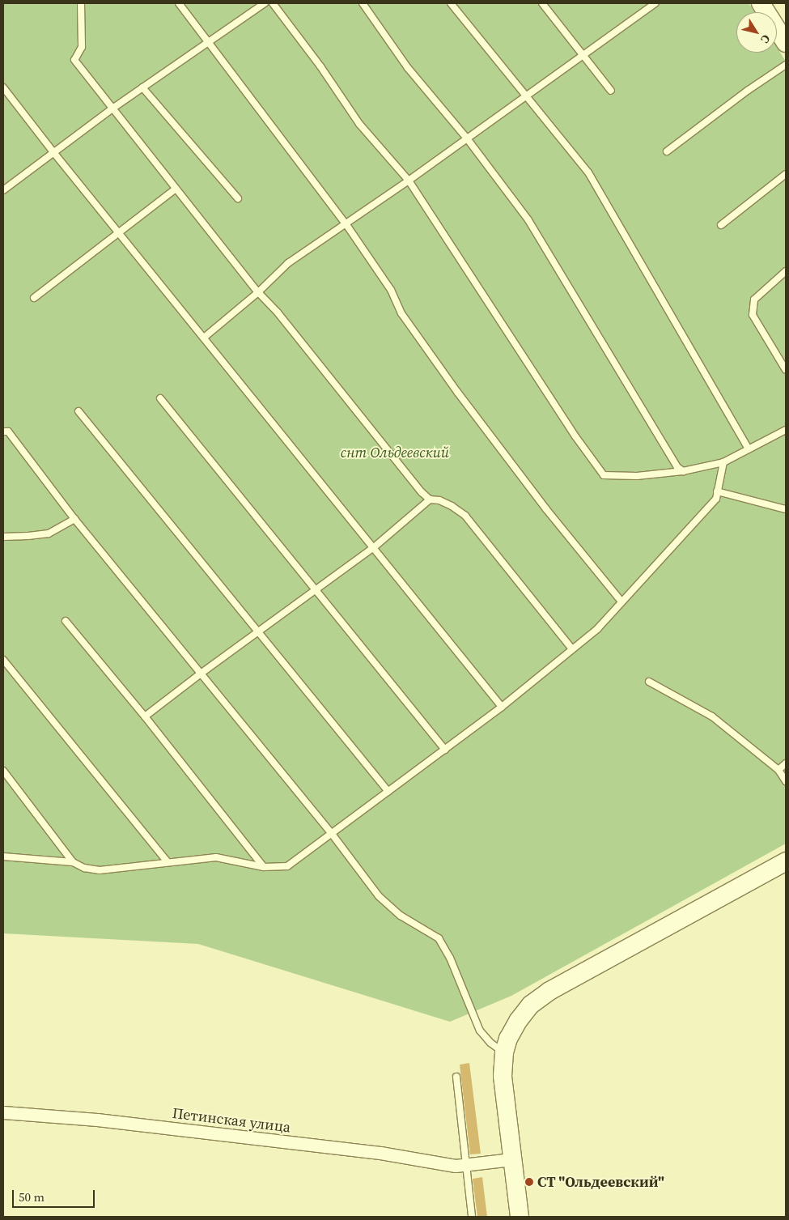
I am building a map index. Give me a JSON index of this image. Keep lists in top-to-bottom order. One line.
{"streets":{"street":["Петинская улица"]},"parks":["снт Ольдеевский"],"places":["СТ \"Ольдеевский\""],"scale_bar":"50 m","north":"bottom right"}
